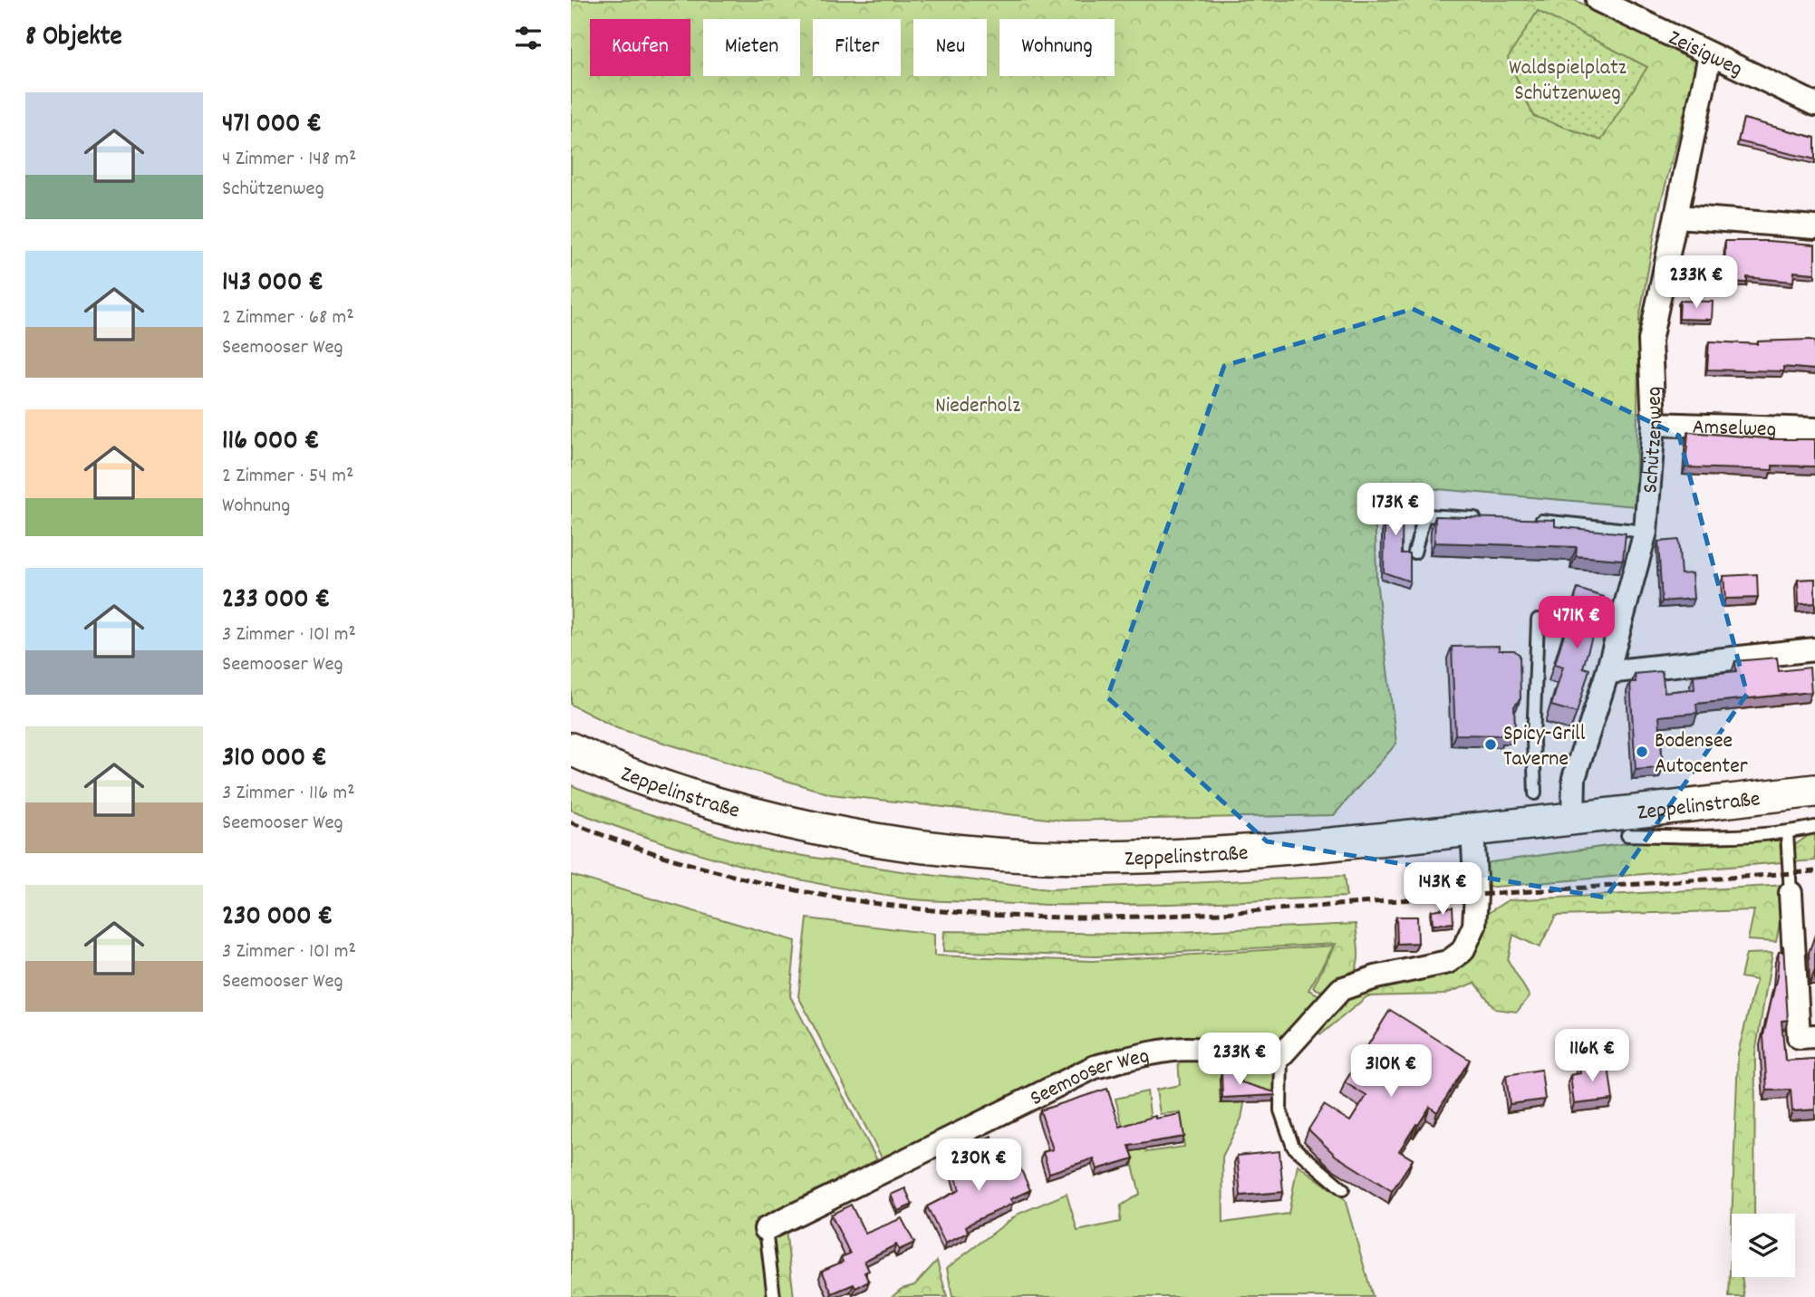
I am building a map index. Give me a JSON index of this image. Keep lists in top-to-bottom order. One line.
{"streets":{"main road":["Zeppelinstraße"],"street":["Zeisigweg","Amselweg","Schützenweg","Seemooser Weg"]},"crossings":[["Zeisigweg","Schützenweg"],["Amselweg","Schützenweg"],["Schützenweg","Zeppelinstraße"]],"parks":["Waldspielplatz Schützenweg","Niederholz"],"places":["Spicy-Grill Taverne","Bodensee Autocenter"],"page":{"heading":"8 Objekte","chip":["Kaufen","Mieten","Filter","Neu","Wohnung"],"list":[{"name":"471 000 €","note":"4 Zimmer · 148 m² · Schützenweg"},{"name":"143 000 €","note":"2 Zimmer · 68 m² · Seemooser Weg"},{"name":"116 000 €","note":"2 Zimmer · 54 m² · Wohnung"},{"name":"233 000 €","note":"3 Zimmer · 101 m² · Seemooser Weg"},{"name":"310 000 €","note":"3 Zimmer · 116 m² · Seemooser Weg"},{"name":"230 000 €","note":"3 Zimmer · 101 m² · Seemooser Weg"}],"price":["233K €","173K €","471K €","143K €","116K €","233K €","310K €","230K €"]}}
